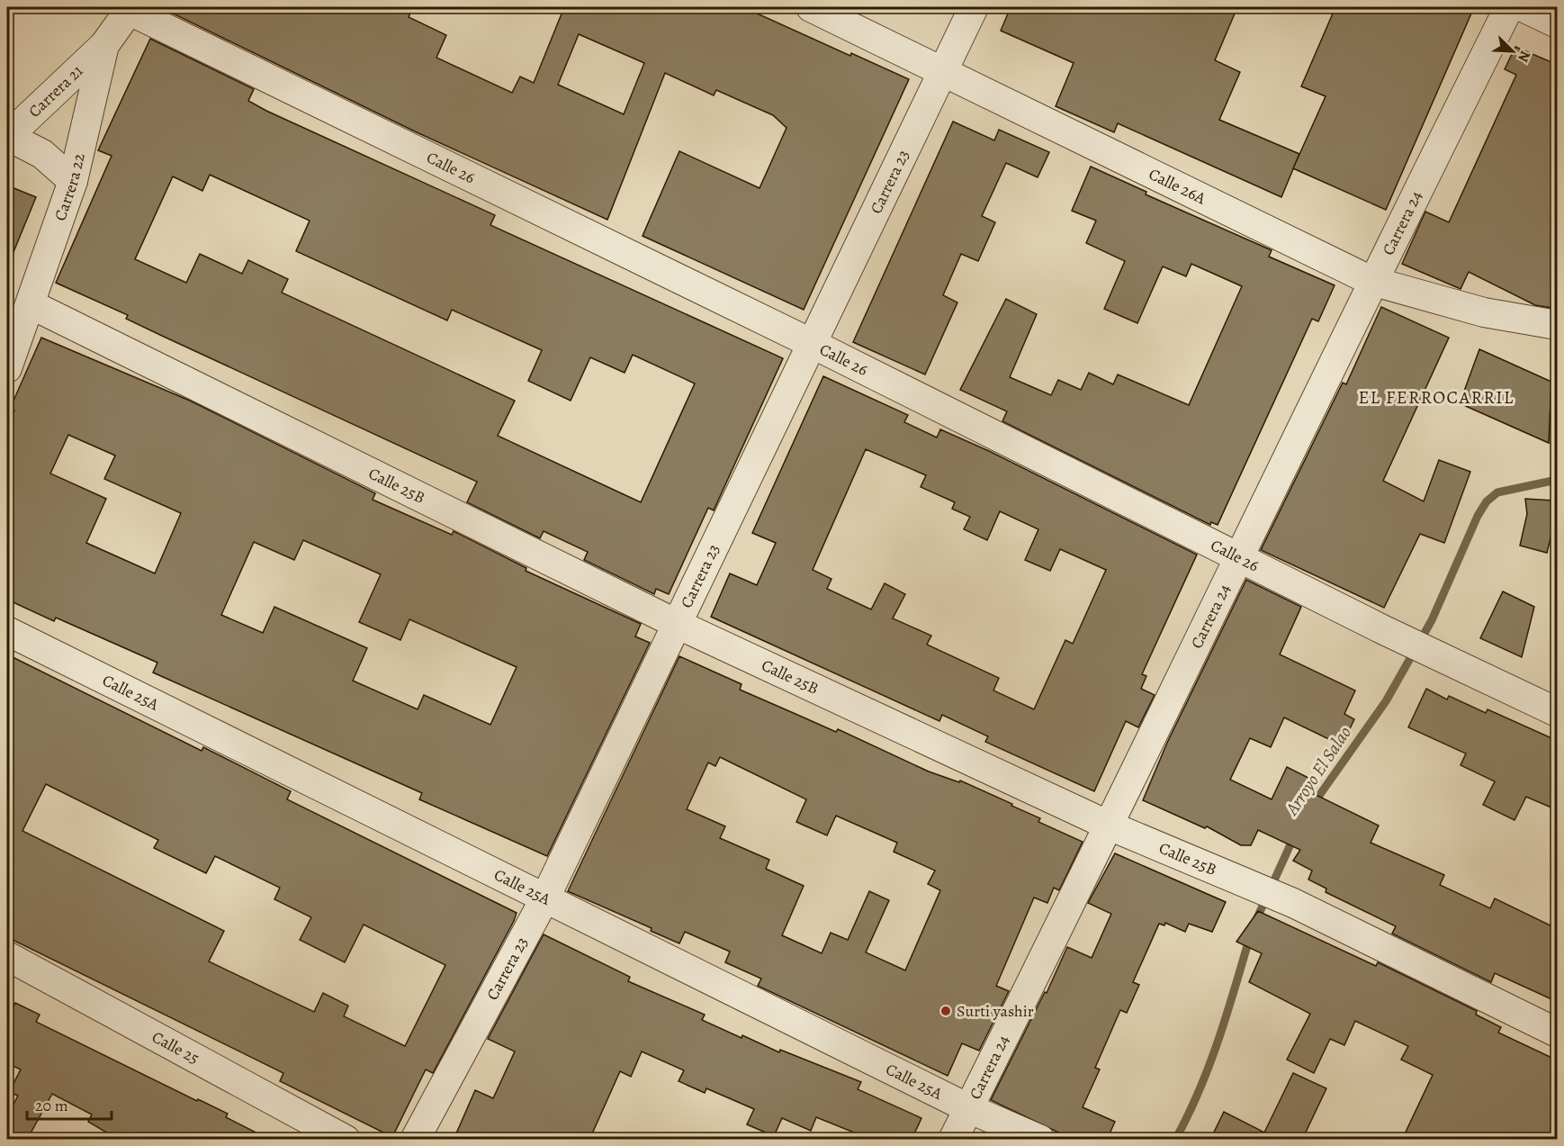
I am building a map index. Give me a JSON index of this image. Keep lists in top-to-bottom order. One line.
{"streets":{"street":["Carrera 21","Calle 26","Carrera 23","Calle 26A","Carrera 22","Carrera 24","Calle 25B","Calle 25A","Calle 25"]},"crossings":[["Carrera 21","Carrera 22"],["Calle 26","Carrera 23"],["Calle 26","Carrera 22"],["Calle 26","Carrera 24"],["Carrera 23","Calle 26A"],["Carrera 23","Calle 25B"],["Carrera 23","Calle 25A"],["Calle 26A","Carrera 24"],["Carrera 22","Calle 25B"],["Carrera 24","Calle 25B"],["Carrera 24","Calle 25A"]],"districts":["EL FERROCARRIL"],"water":["Arroyo El Salao"],"places":["Surti yashir"],"scale_bar":"20 m","north":"bottom right"}
